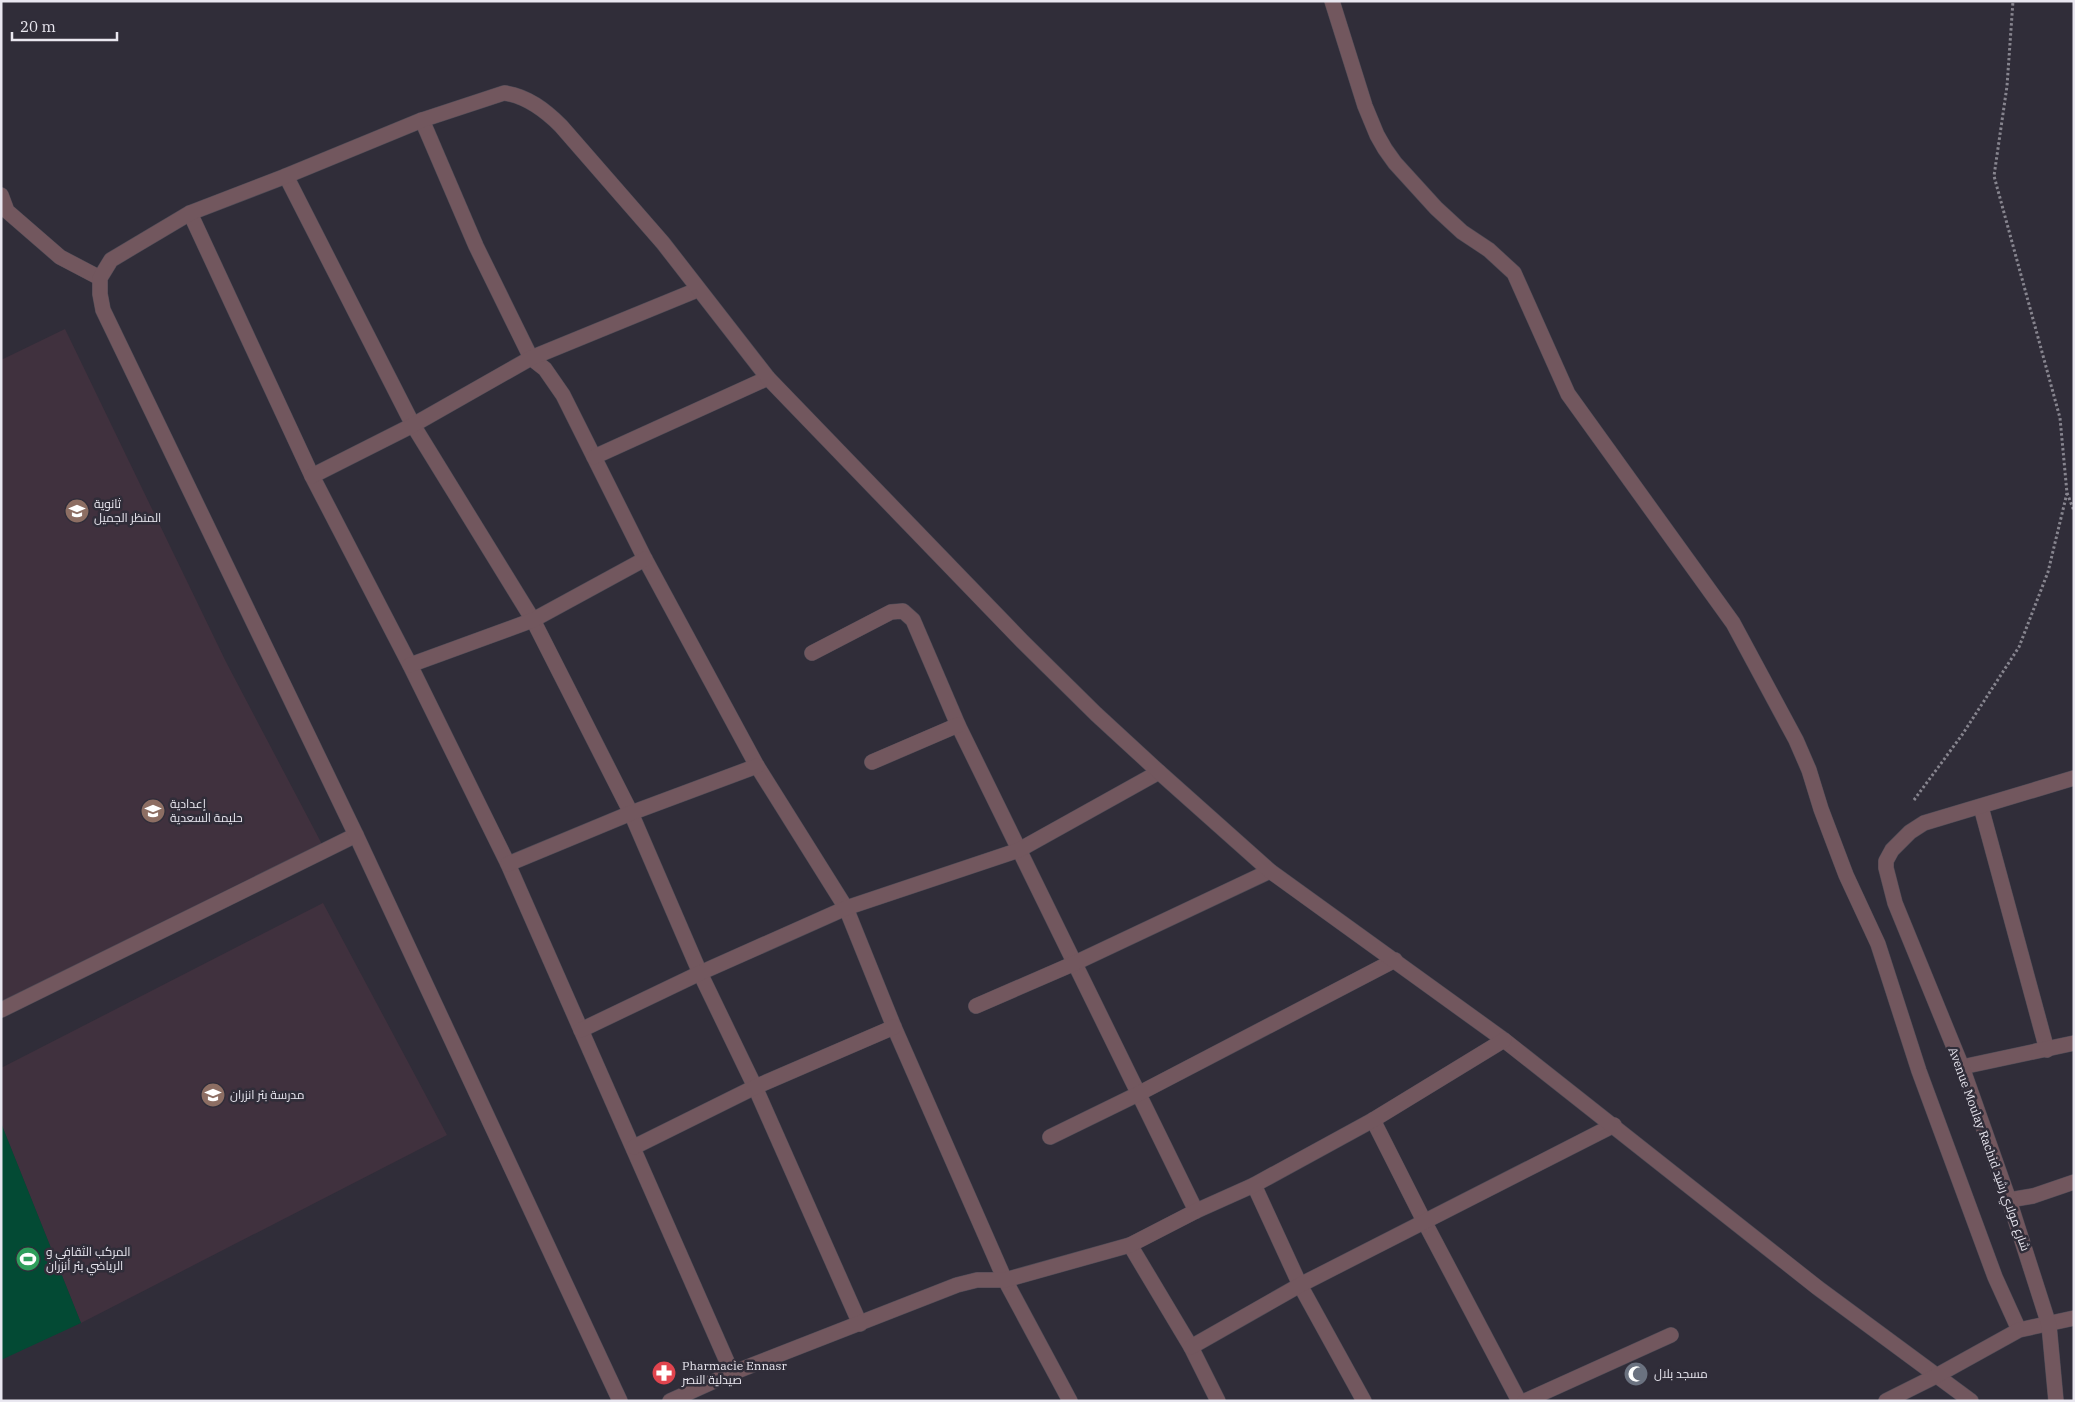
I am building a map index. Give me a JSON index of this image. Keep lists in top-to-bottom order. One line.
{"streets":{"street":["Avenue Moulay Rachid شارع مولاي رشيد"]},"places":{"school or university":["ثانوية المنظر الجميل","إعدادية حليمة السعدية","مدرسة بئر انزران"],"sports":["المركب الثقافي و الرياضي بئر أنزران"],"pharmacy":["Pharmacie Ennasr صيدلية النصر"],"mosque":["مسجد بلال"]},"scale_bar":"20 m"}
